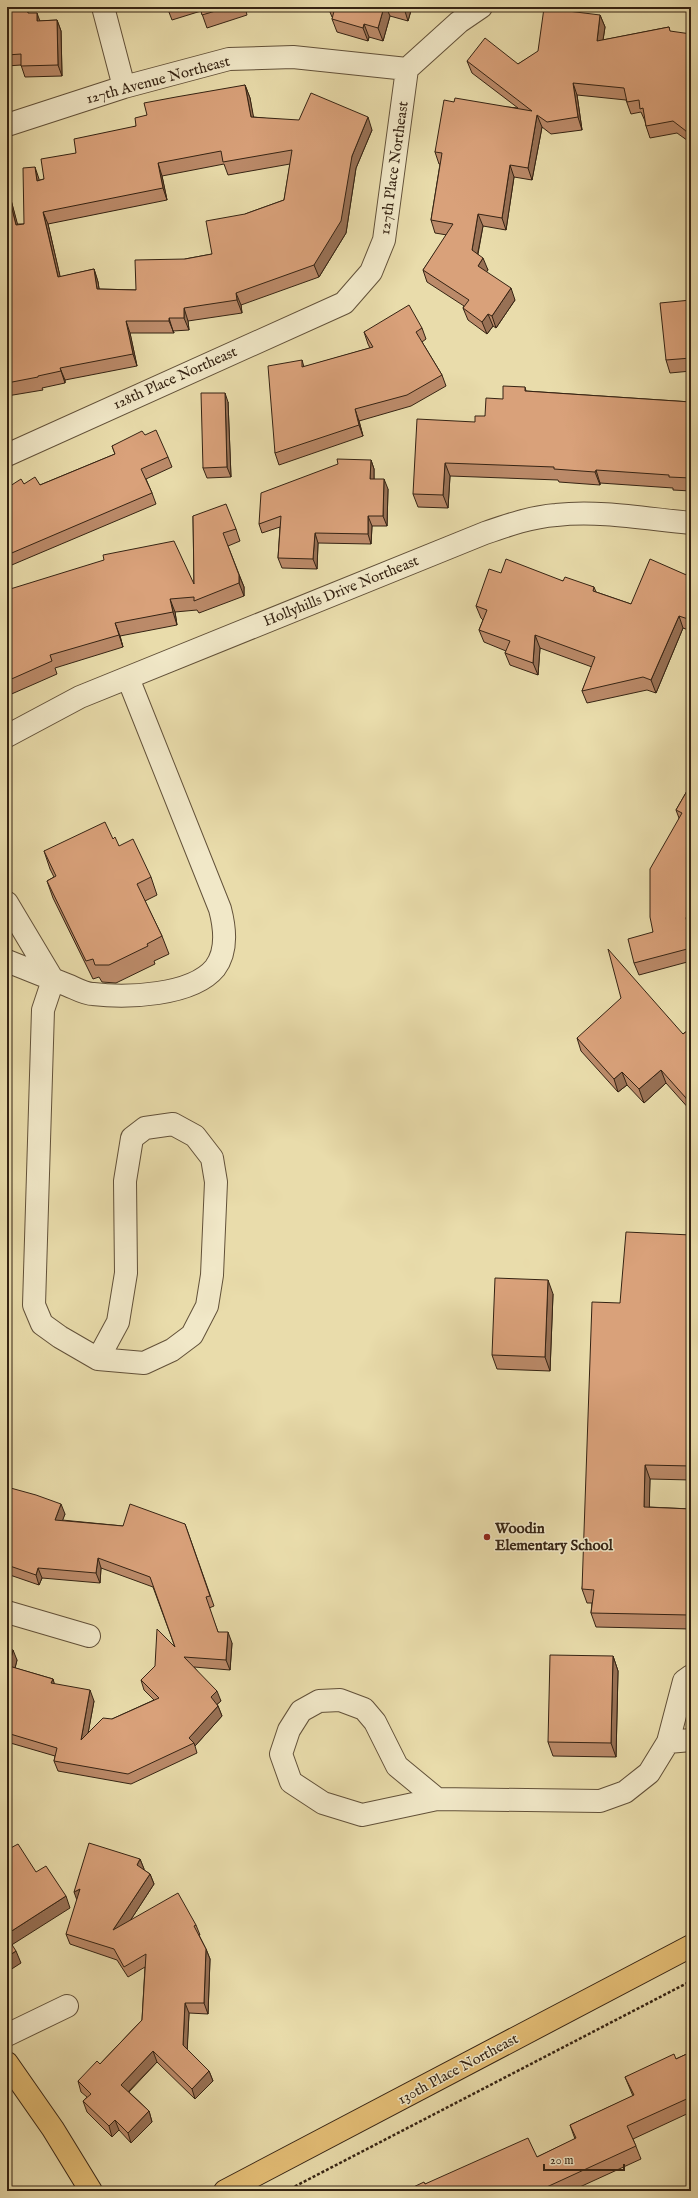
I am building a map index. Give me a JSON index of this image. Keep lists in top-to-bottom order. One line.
{"streets":{"main road":["130th Place Northeast"],"street":["127th Avenue Northeast","127th Place Northeast","128th Place Northeast","Hollyhills Drive Northeast"]},"crossings":[["127th Avenue Northeast","127th Place Northeast"],["127th Place Northeast","128th Place Northeast"]],"places":["Woodin Elementary School"],"scale_bar":"20 m"}
